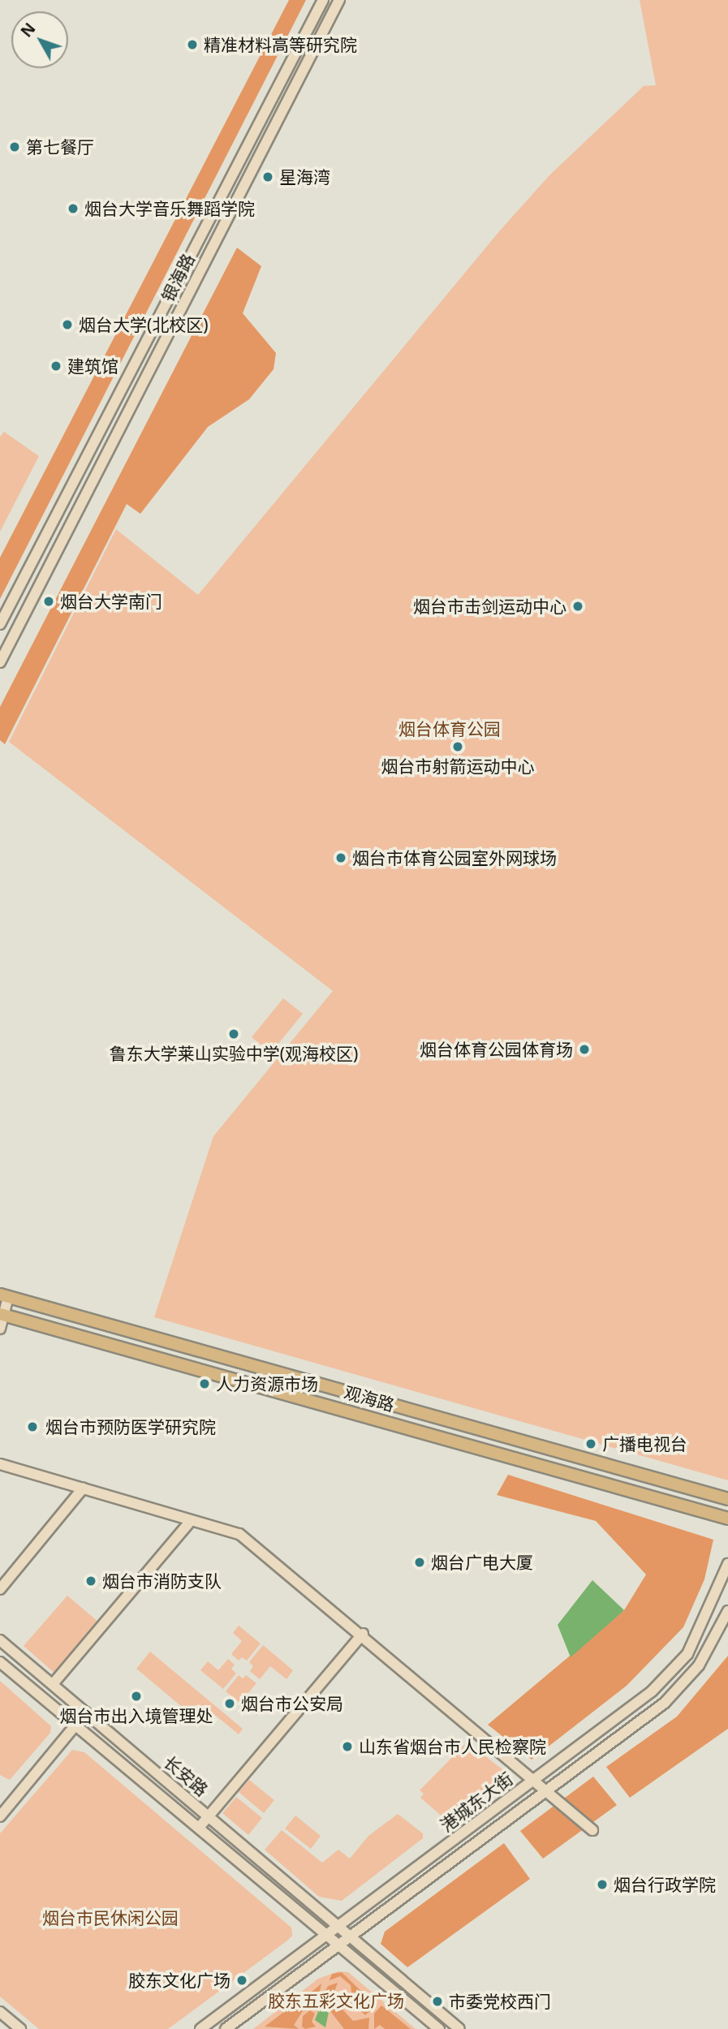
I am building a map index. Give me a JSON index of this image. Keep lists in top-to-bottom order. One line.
{"streets":{"main road":["银海路","观海路","长安路","港城东大街"]},"crossings":[["长安路","港城东大街"]],"parks":["烟台体育公园","烟台市民休闲公园","胶东五彩文化广场"],"places":["精准材料高等研究院","第七餐厅","星海湾","烟台大学音乐舞蹈学院","烟台大学(北校区)","建筑馆","烟台大学南门","烟台市击剑运动中心","烟台市射箭运动中心","烟台市体育公园室外网球场","鲁东大学莱山实验中学(观海校区)","烟台体育公园体育场","人力资源市场","烟台市预防医学研究院","广播电视台","烟台广电大厦","烟台市消防支队","烟台市出入境管理处","烟台市公安局","山东省烟台市人民检察院","烟台行政学院","胶东文化广场","市委党校西门"],"north":"top left"}
